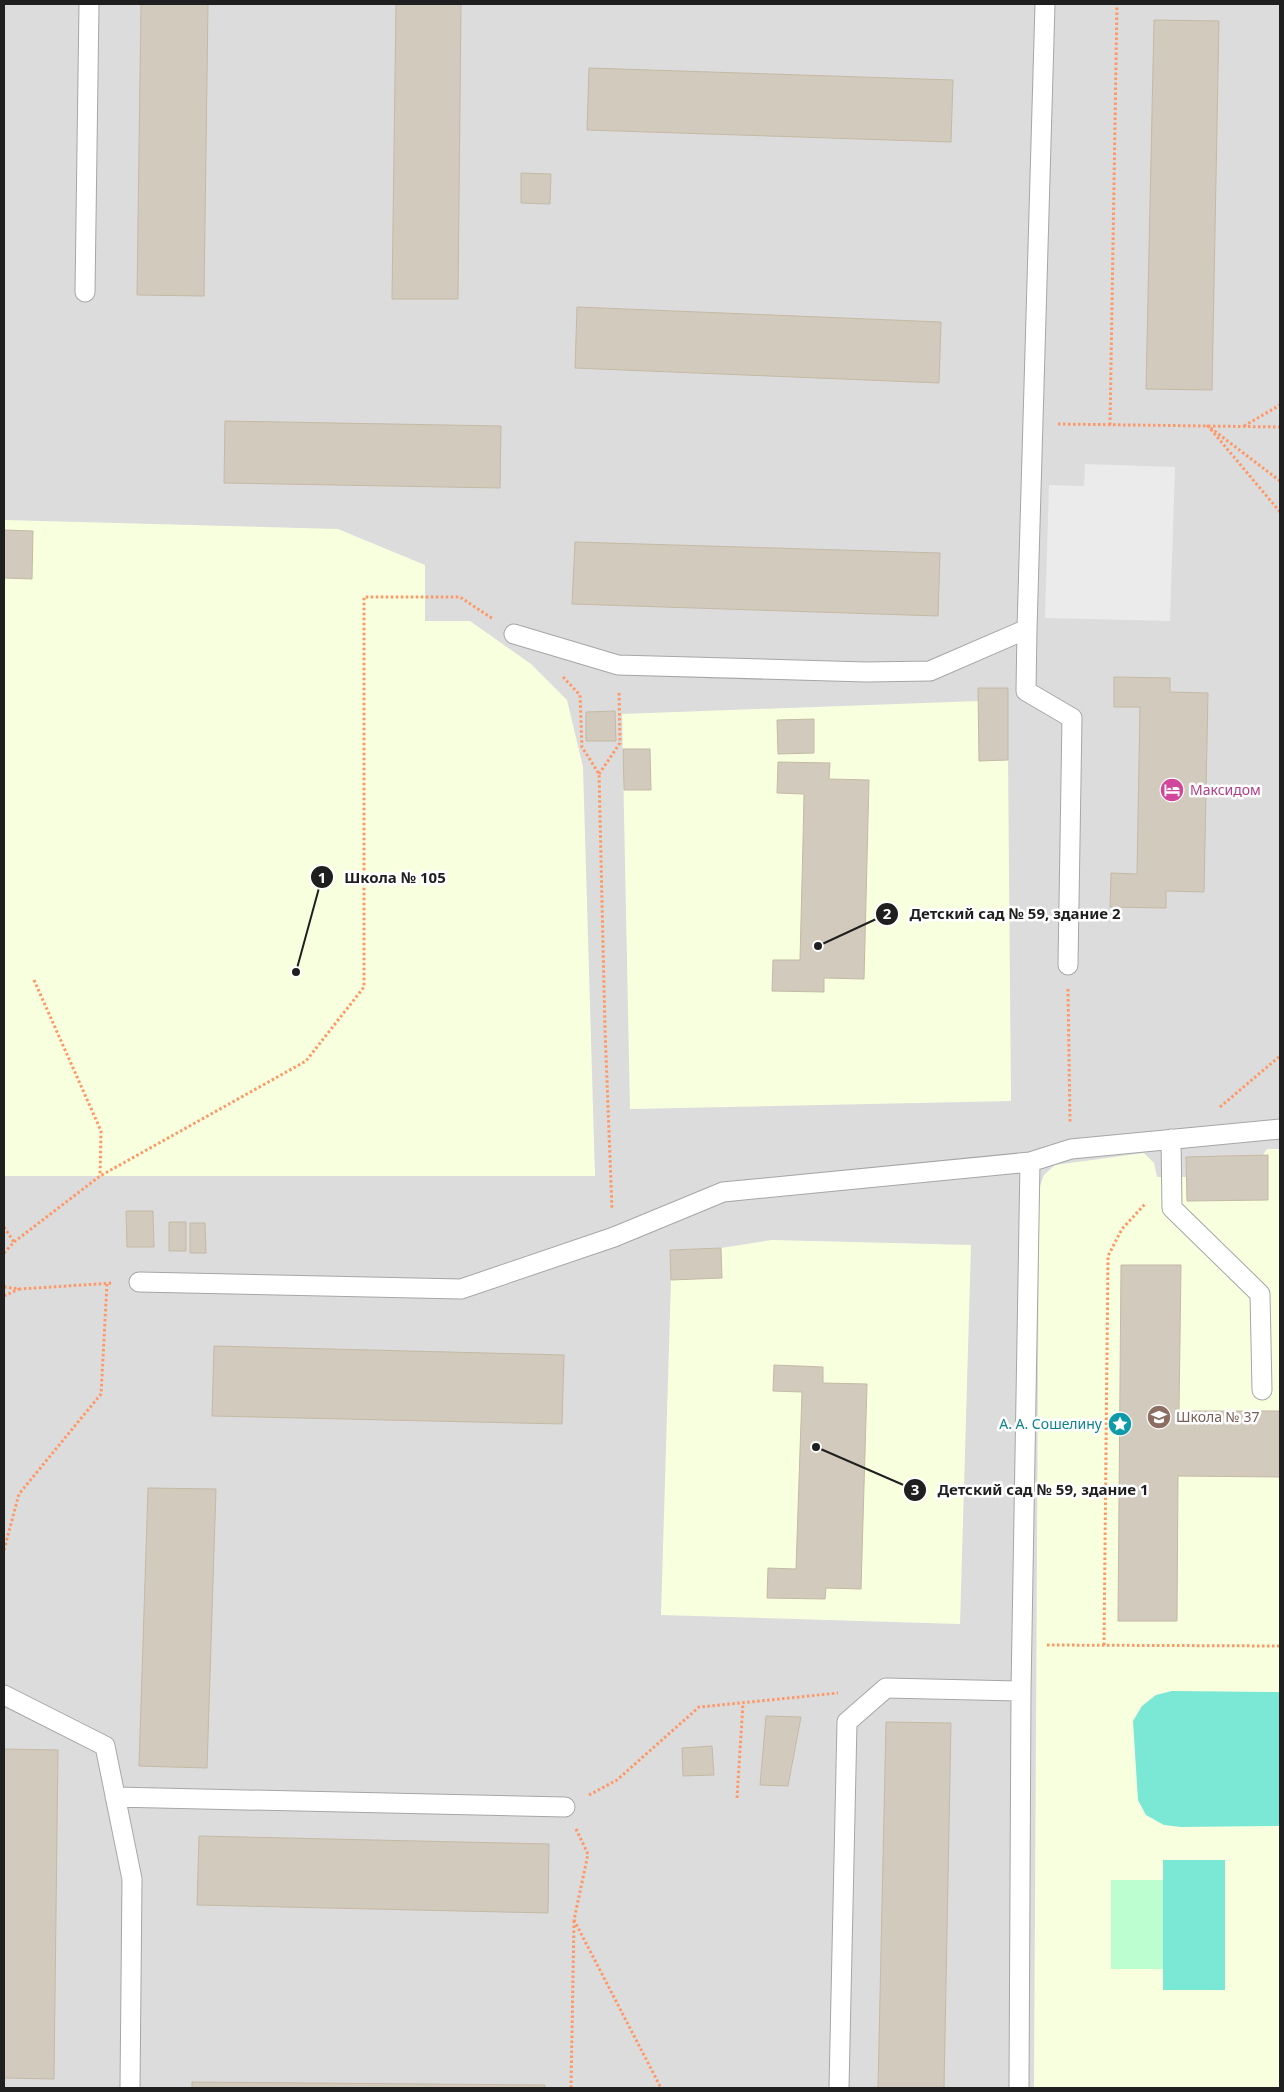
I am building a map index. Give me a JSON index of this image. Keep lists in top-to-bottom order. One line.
{"places":{"hotel":["Максидом"],"other":["Детский сад № 59, здание 2","Школа № 105","Детский сад № 59, здание 1"],"school or university":["Школа № 37"],"place":["А. А. Сошелину"]}}
